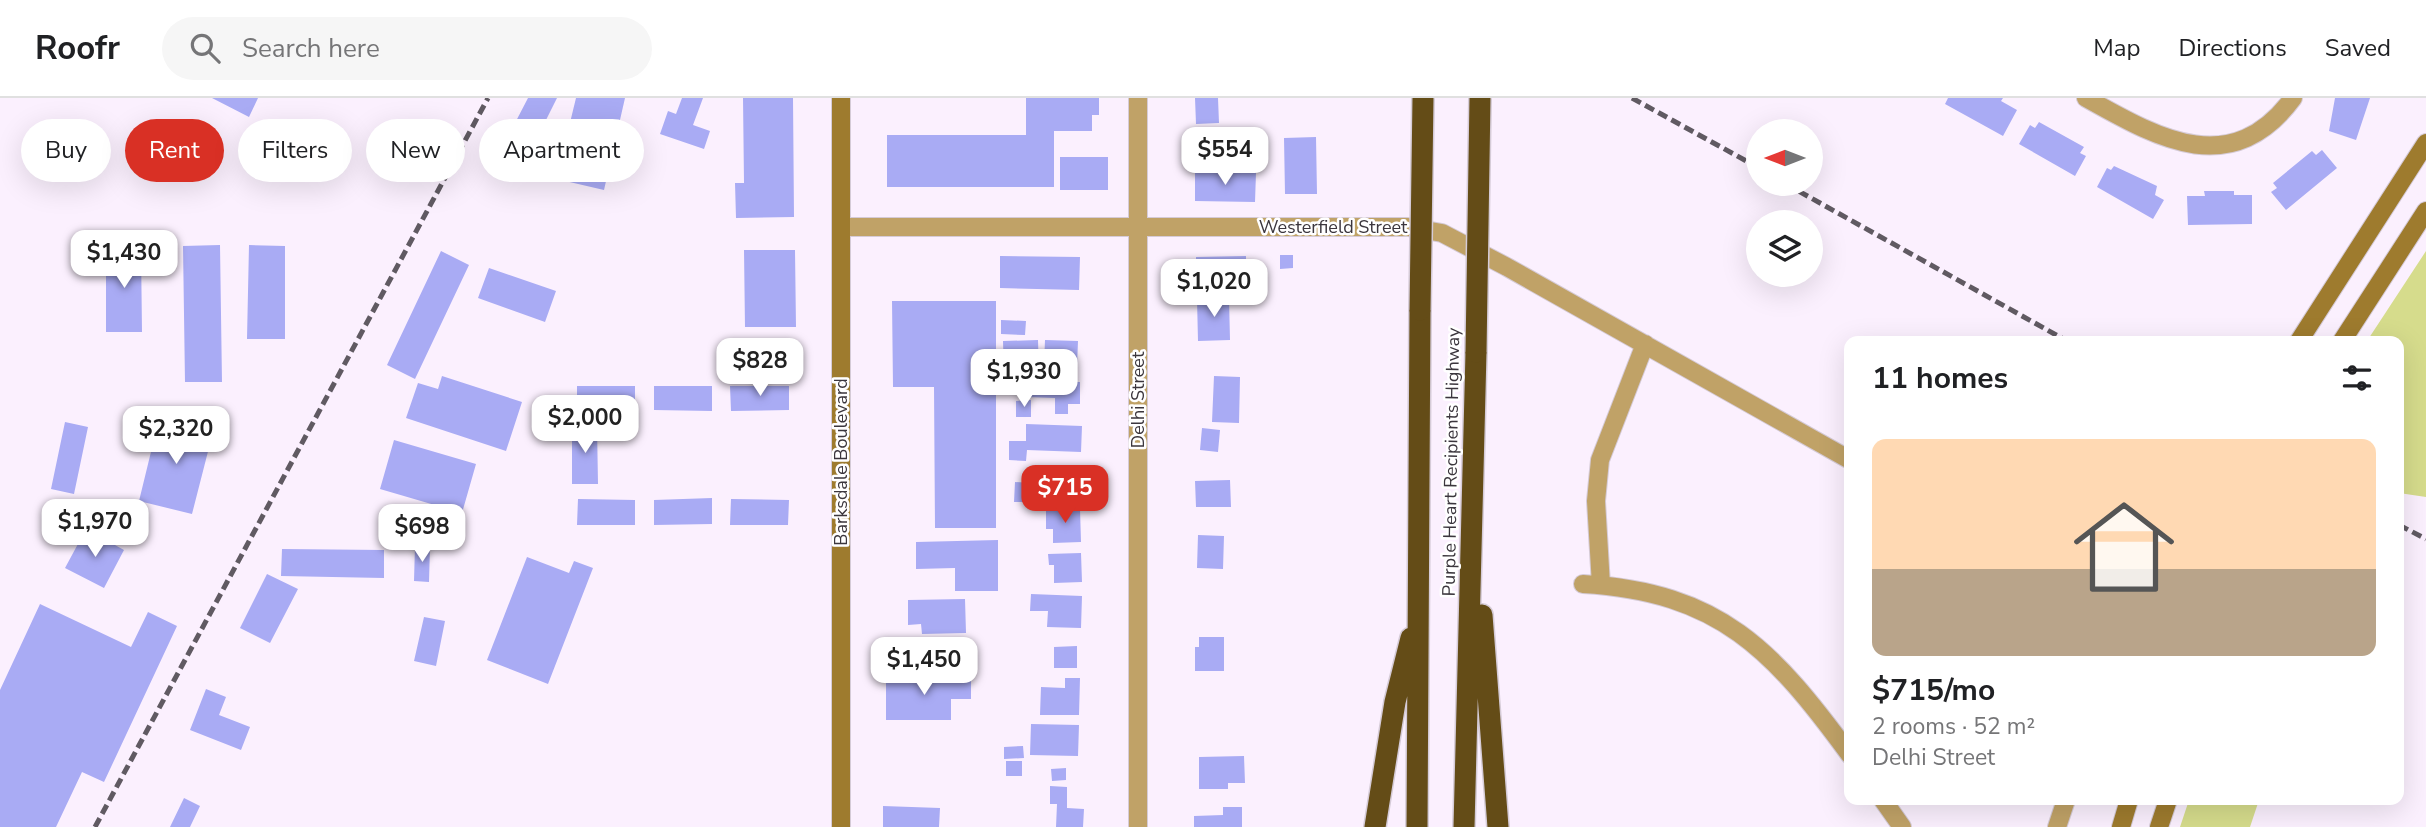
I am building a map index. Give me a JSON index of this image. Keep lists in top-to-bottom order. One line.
{"streets":{"highway":["Purple Heart Recipients Highway"],"main road":["Barksdale Boulevard"],"street":["Westerfield Street","Delhi Street"]},"crossings":[["Westerfield Street","Delhi Street"],["Westerfield Street","Barksdale Boulevard"]],"north":"left","page":{"header":"Roofr","search":"Search here","nav":["Map","Directions","Saved"],"chip":["Buy","Rent","Filters","New","Apartment"],"price":["$554","$1,430","$1,020","$828","$1,930","$2,000","$2,320","$715","$1,970","$698","$1,450"],"heading":"11 homes","list":[{"name":"$715/mo","note":"2 rooms · 52 m² · Delhi Street"}]}}
